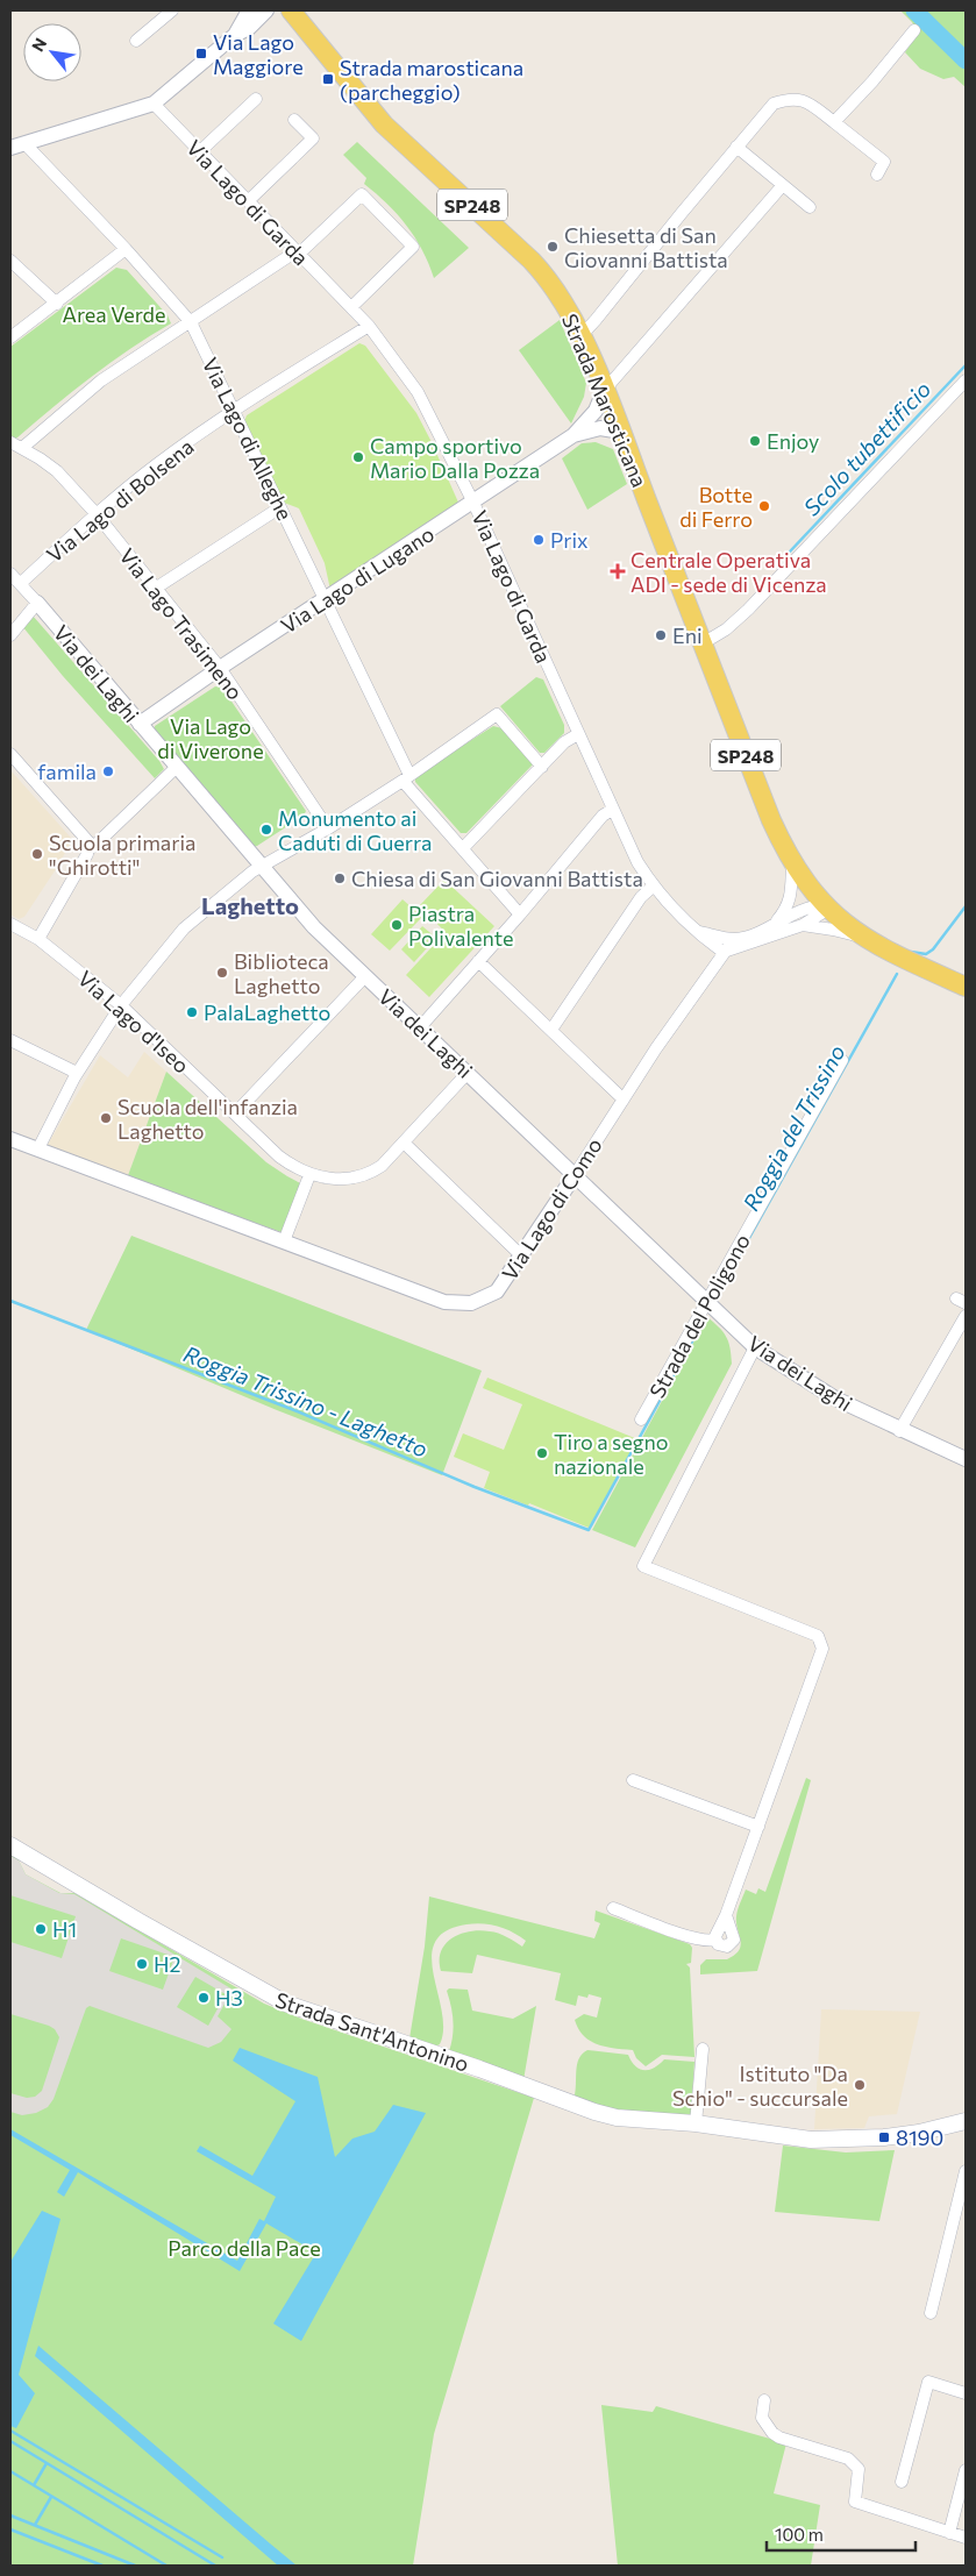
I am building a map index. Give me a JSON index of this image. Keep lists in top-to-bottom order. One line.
{"streets":{"main road":["SP248","Strada Marosticana","Strada Sant'Antonino"],"street":["Via Lago di Garda","Via Lago di Alleghe","Via Lago di Bolsena","Via Lago di Lugano","Via Lago Trasimeno","Via dei Laghi","Via Lago d'Iseo","Via Lago di Como","Strada del Poligono"]},"crossings":[["Via Lago di Garda","Strada Marosticana"],["Via Lago di Garda","Via Lago di Bolsena"],["Via Lago di Garda","Via Lago di Lugano"],["Via Lago di Garda","Via Lago di Como"],["Strada Marosticana","Via Lago di Lugano"],["Via Lago di Alleghe","Via Lago di Bolsena"],["Via Lago di Alleghe","Via Lago di Lugano"],["Via Lago di Bolsena","Via Lago Trasimeno"],["Via Lago di Bolsena","Via dei Laghi"],["Via Lago di Lugano","Via Lago Trasimeno"],["Via Lago di Lugano","Via dei Laghi"],["Via dei Laghi","Via Lago d'Iseo"],["Via dei Laghi","Via Lago di Como"],["Via dei Laghi","Strada del Poligono"]],"districts":["Laghetto"],"water":["Scolo tubettificio","Roggia del Trissino","Roggia Trissino - Laghetto"],"parks":["Area Verde","Via Lago di Viverone","Parco della Pace"],"places":{"transit":["Via Lago Maggiore","Strada marosticana (parcheggio)","8190"],"other":["Chiesetta di San Giovanni Battista","Enjoy","Campo sportivo Mario Dalla Pozza","Botte di Ferro","Prix","Eni","famila","Monumento ai Caduti di Guerra","Scuola primaria \"Ghirotti\"","Chiesa di San Giovanni Battista","Piastra Polivalente","Biblioteca Laghetto","PalaLaghetto","Scuola dell'infanzia Laghetto","Tiro a segno nazionale","H1","H2","H3","Istituto \"Da Schio\" - succursale"],"health":["Centrale Operativa ADI - sede di Vicenza"]},"scale_bar":"100 m","north":"top left"}
